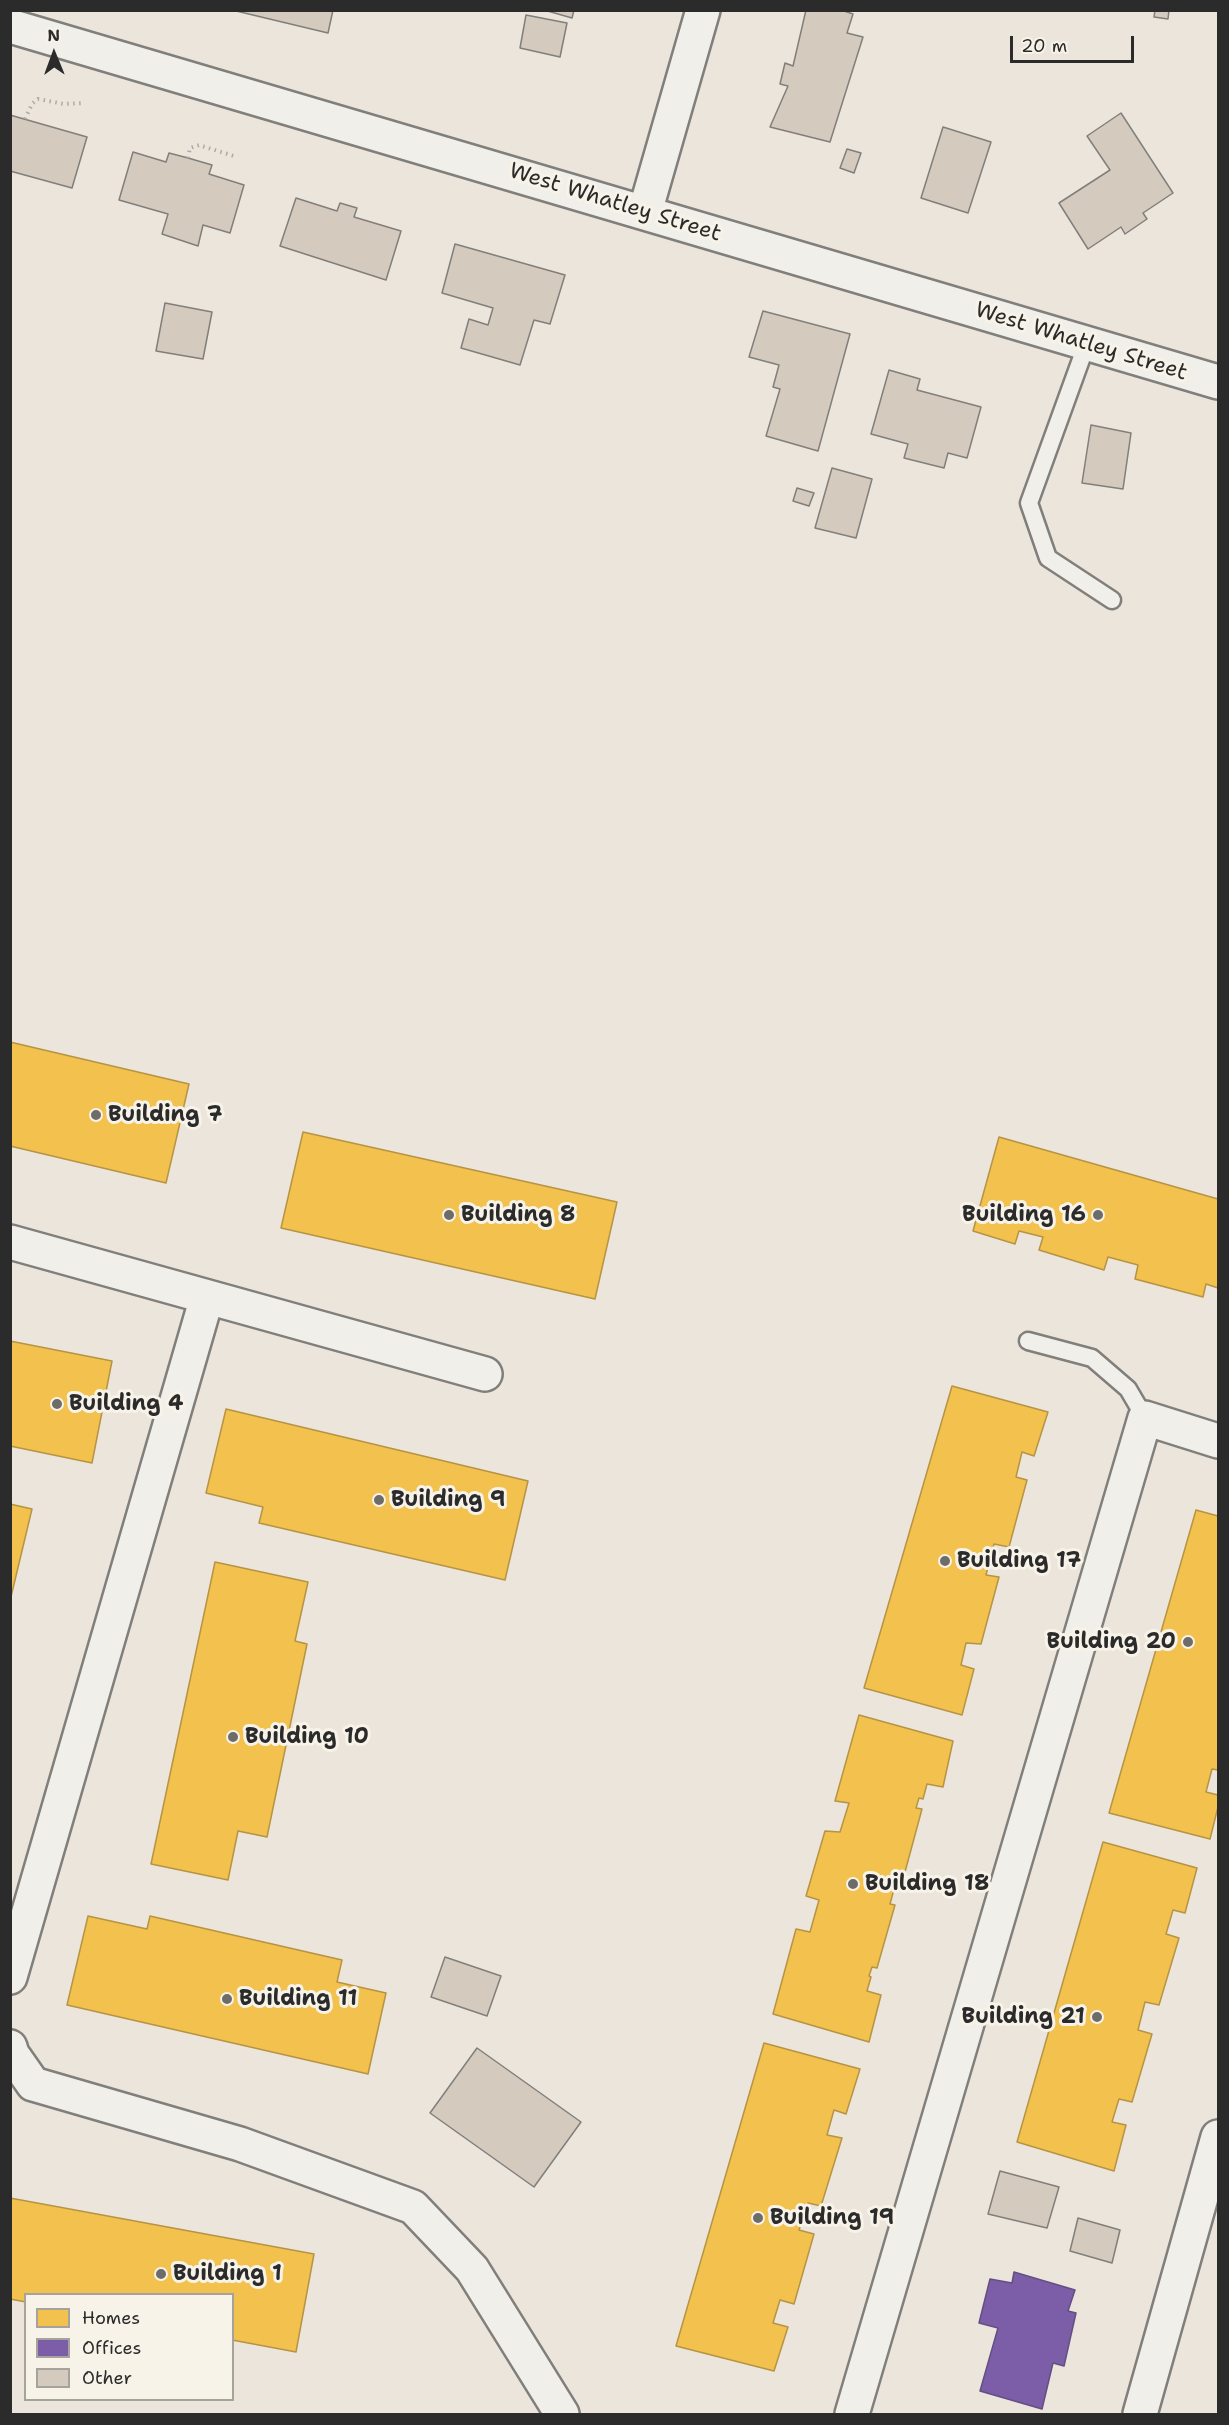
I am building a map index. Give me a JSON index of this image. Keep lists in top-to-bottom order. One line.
{"streets":{"street":["West Whatley Street"]},"places":["Building 7","Building 8","Building 16","Building 4","Building 9","Building 17","Building 20","Building 10","Building 18","Building 11","Building 21","Building 19","Building 1"],"legend":["Homes","Offices","Other"],"scale_bar":"20 m","north":"top"}
